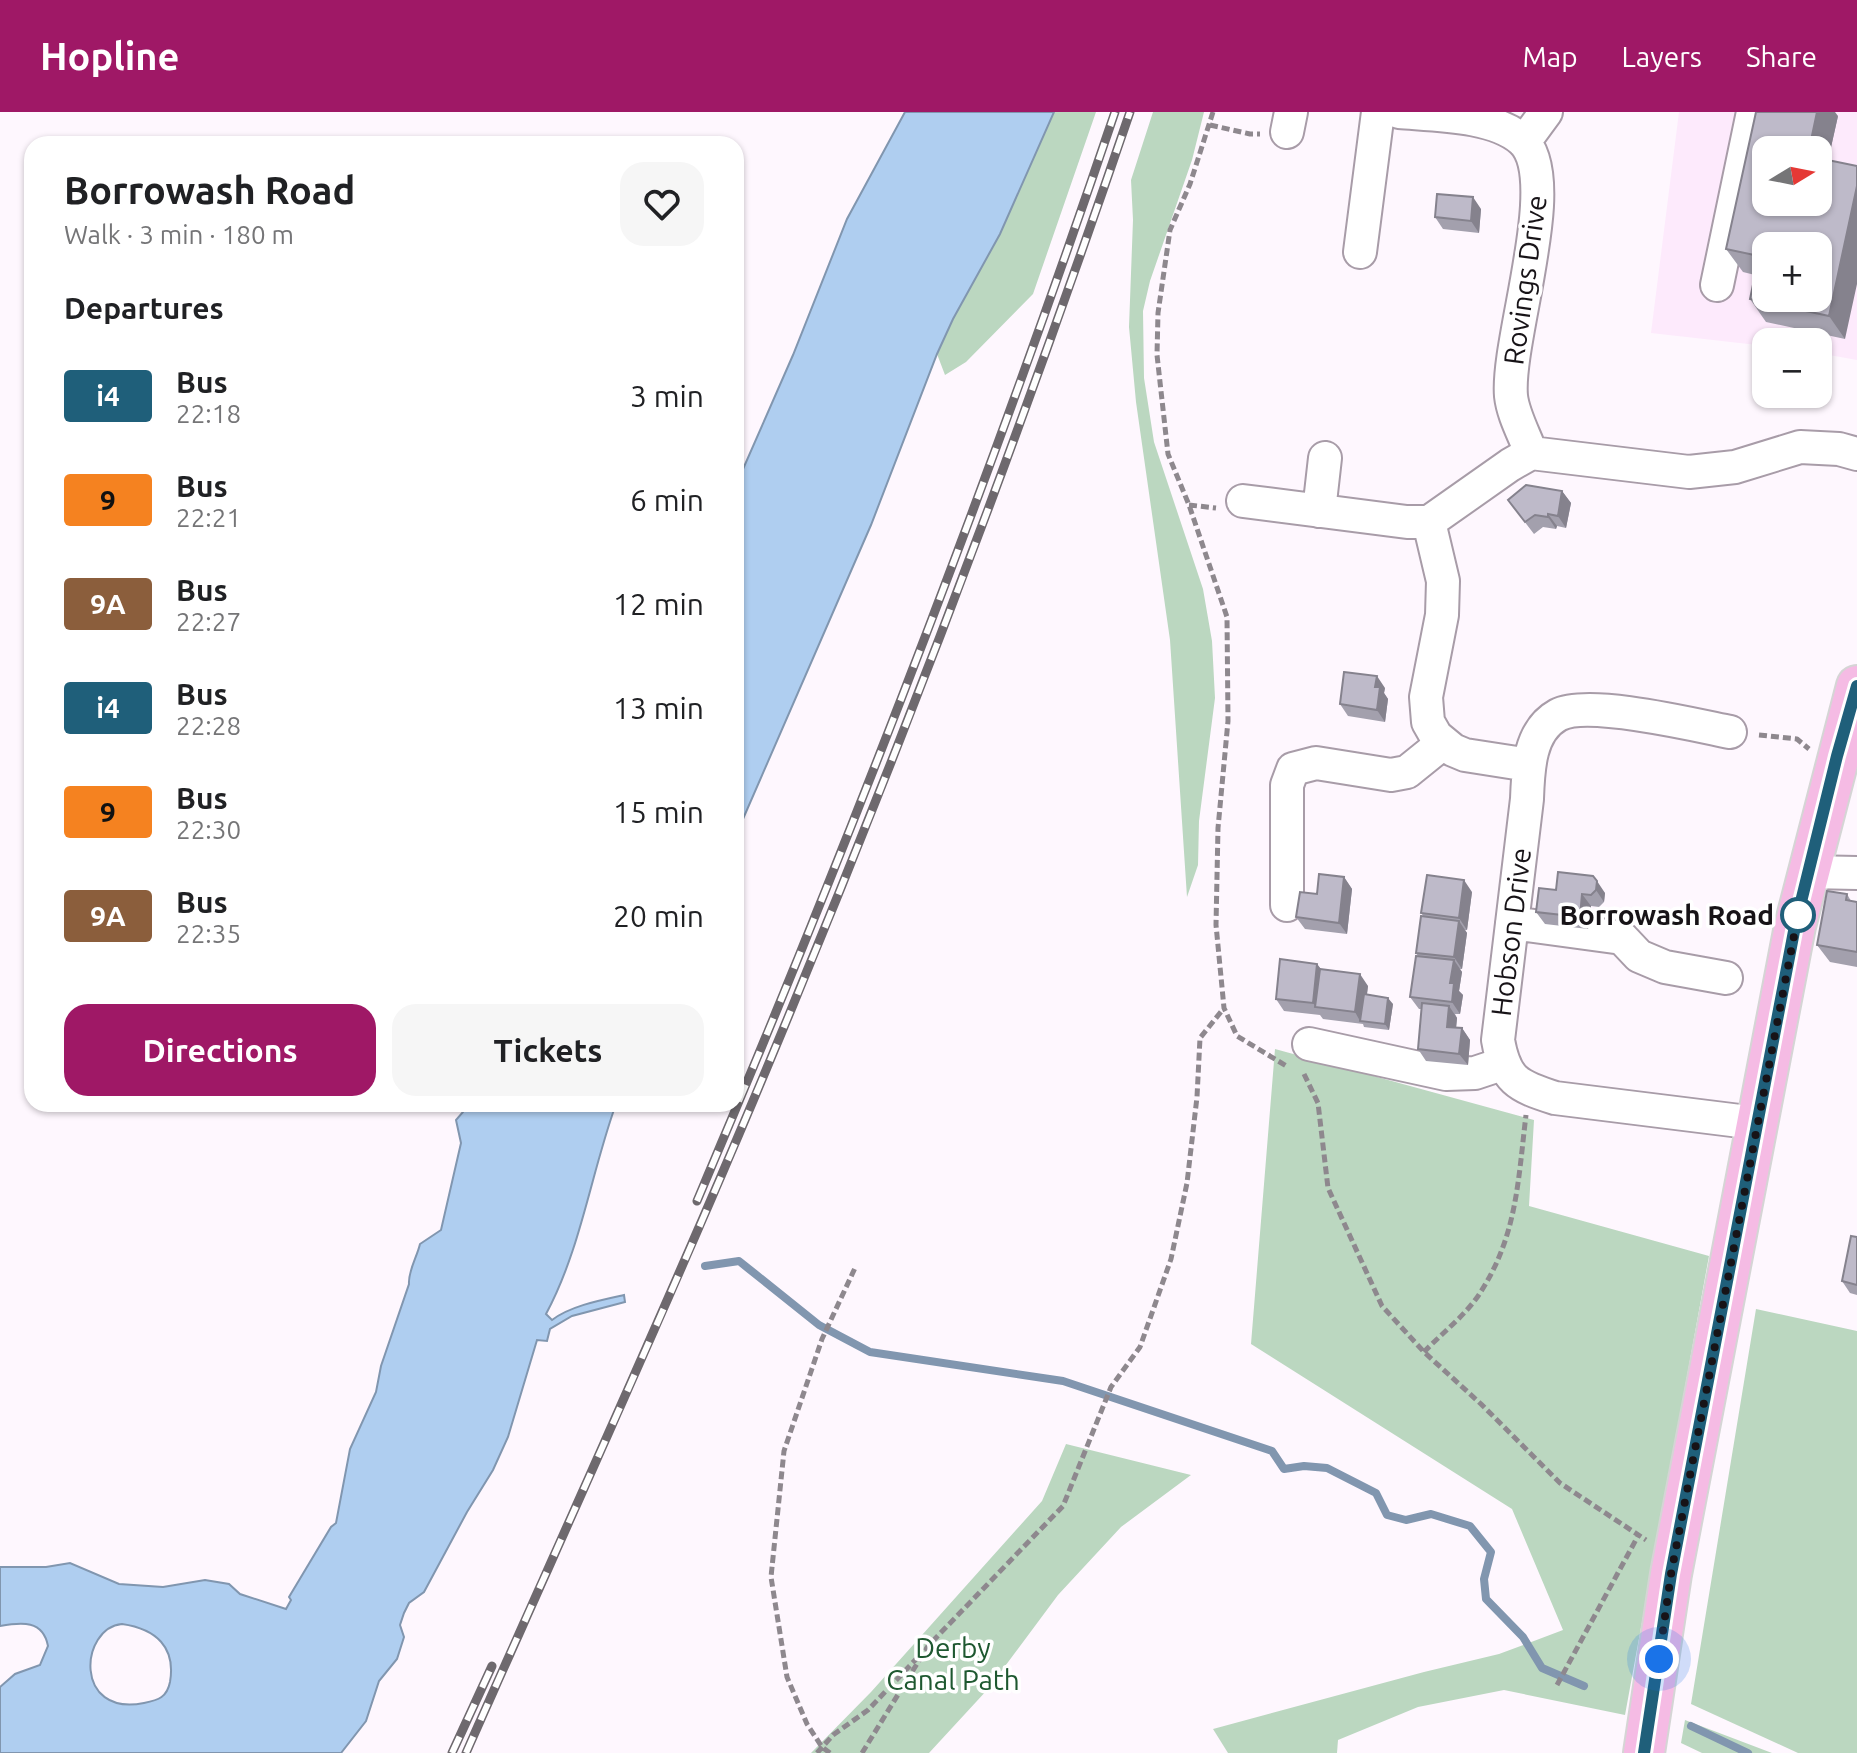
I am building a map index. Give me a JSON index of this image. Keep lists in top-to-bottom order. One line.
{"streets":{"street":["Rovings Drive","Hobson Drive"]},"parks":["Derby Canal Path"],"places":["Borrowash Road"],"lines":["bus line i4"],"north":"right","page":{"header":"Hopline","nav":["Map","Layers","Share"],"map_buttons":["+","−"],"heading":[["Borrowash Road","Walk · 3 min · 180 m"],"Departures"],"list":[{"mark":"i4","name":"Bus","note":"22:18","value":"3 min"},{"mark":"9","name":"Bus","note":"22:21","value":"6 min"},{"mark":"9A","name":"Bus","note":"22:27","value":"12 min"},{"mark":"i4","name":"Bus","note":"22:28","value":"13 min"},{"mark":"9","name":"Bus","note":"22:30","value":"15 min"},{"mark":"9A","name":"Bus","note":"22:35","value":"20 min"}],"buttons":["Directions","Tickets"]}}
